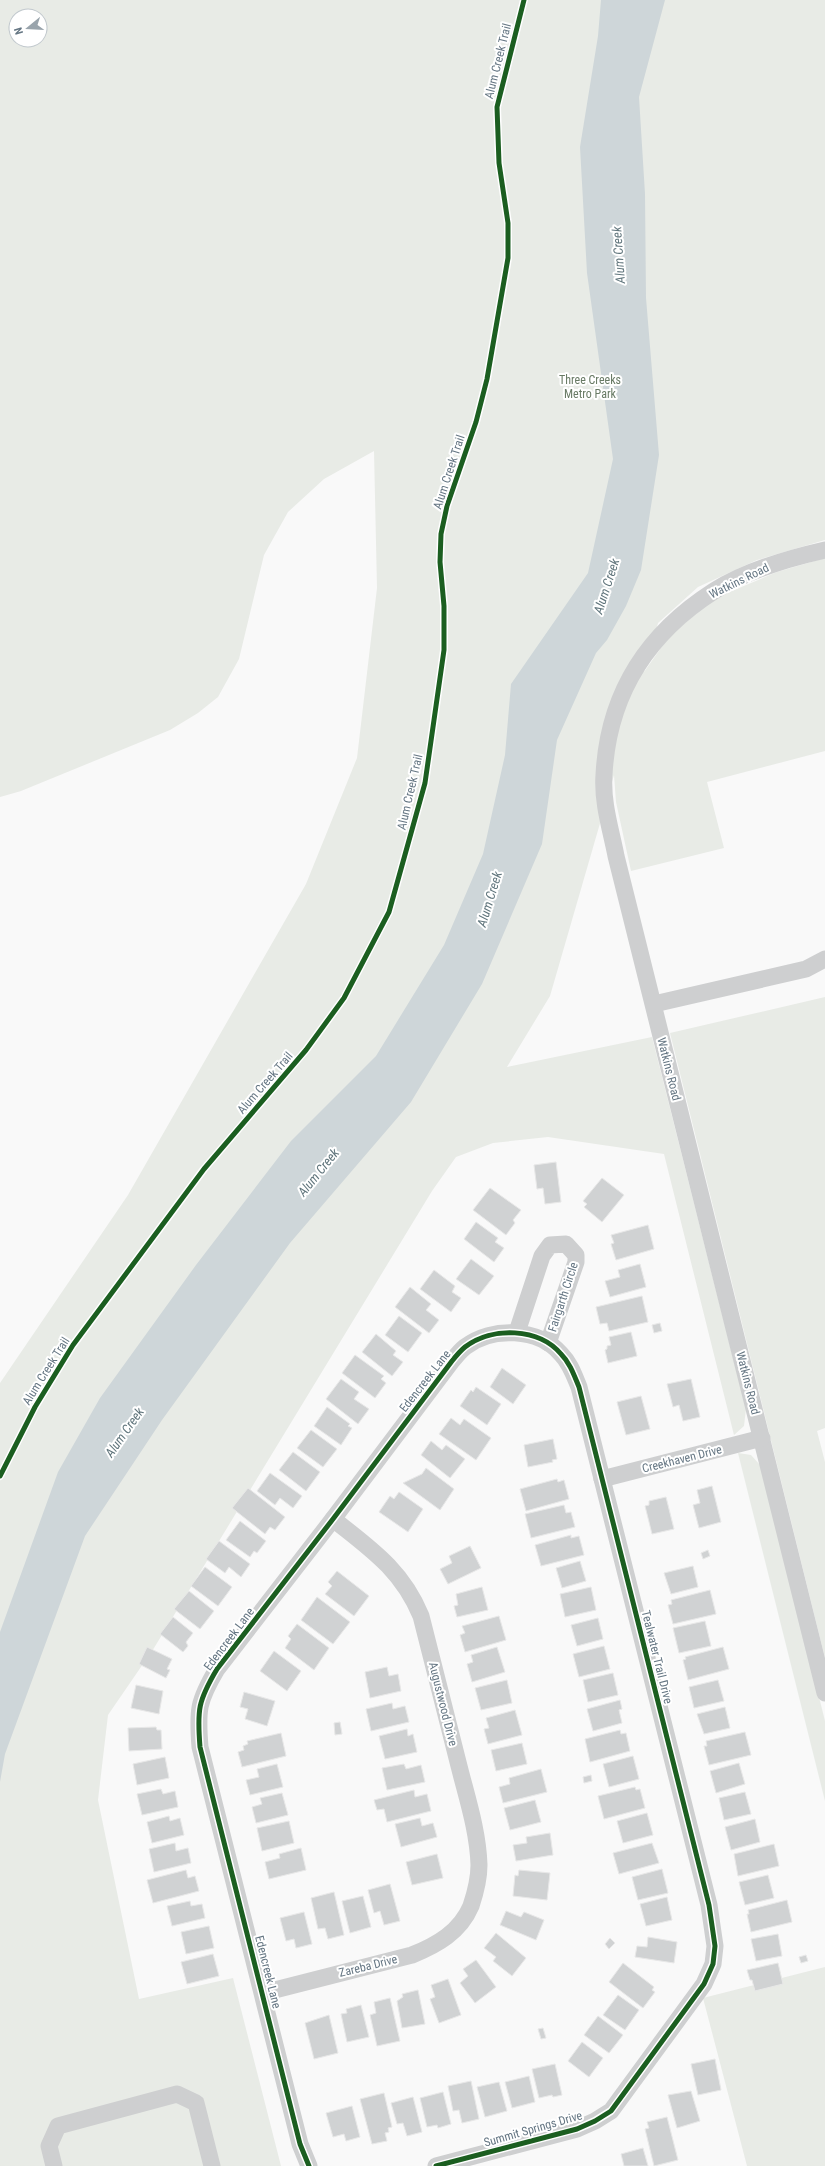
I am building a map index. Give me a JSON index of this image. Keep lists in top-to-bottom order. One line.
{"streets":{"street":["Watkins Road","Fairgarth Circle","Edencreek Lane","Creekhaven Drive","Tealwater Trail Drive","Augustwood Drive","Zareba Drive","Summit Springs Drive"],"cycle path":["Alum Creek Trail"]},"crossings":[["Watkins Road","Creekhaven Drive"],["Fairgarth Circle","Edencreek Lane"],["Fairgarth Circle","Tealwater Trail Drive"],["Edencreek Lane","Tealwater Trail Drive"],["Edencreek Lane","Augustwood Drive"],["Edencreek Lane","Zareba Drive"],["Creekhaven Drive","Tealwater Trail Drive"],["Tealwater Trail Drive","Summit Springs Drive"],["Augustwood Drive","Zareba Drive"]],"water":["Alum Creek"],"parks":["Three Creeks Metro Park"],"north":"left"}
